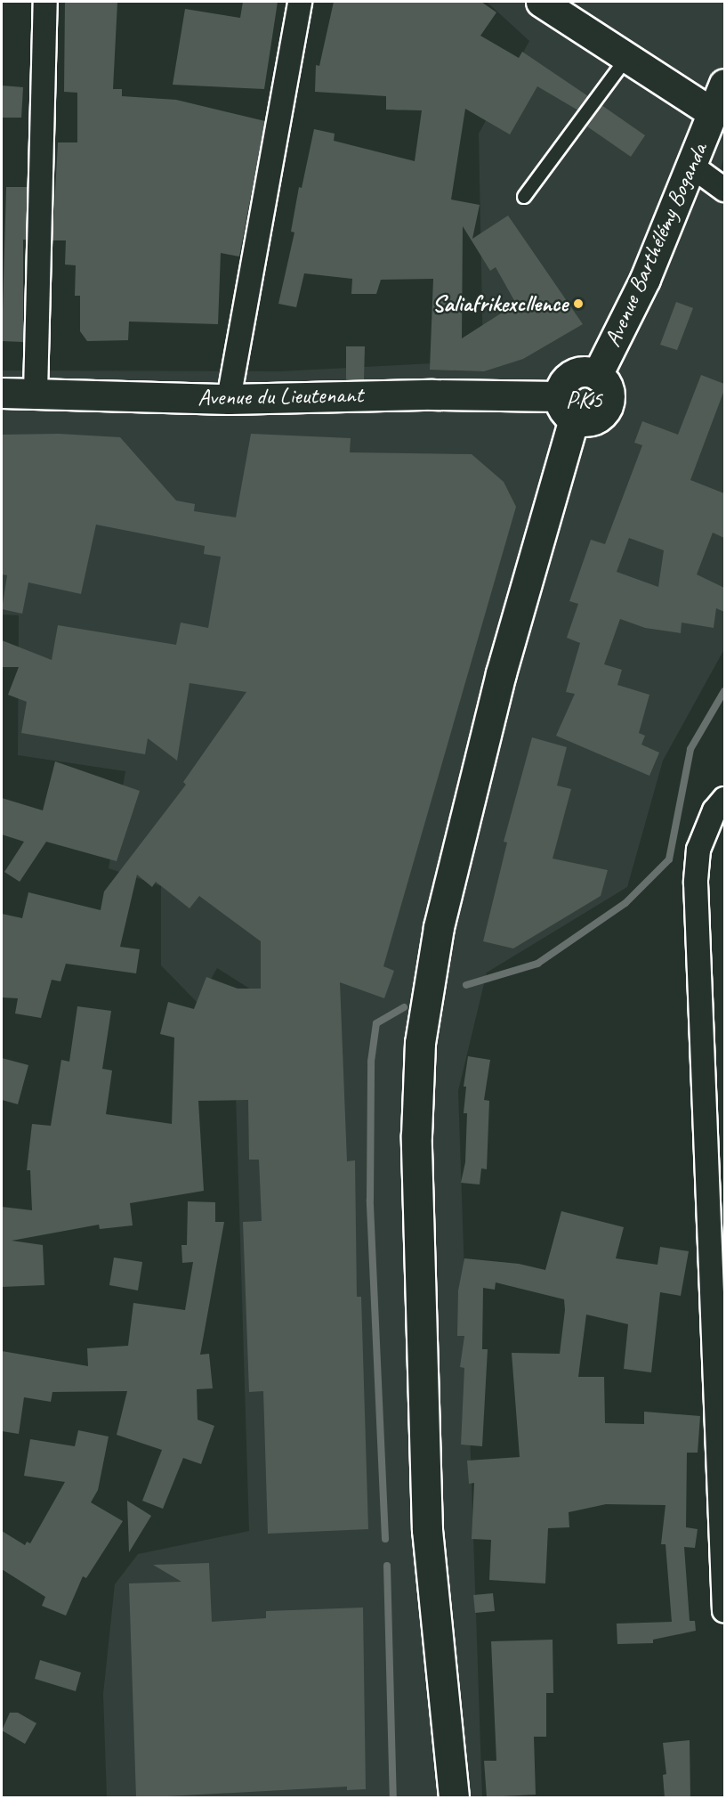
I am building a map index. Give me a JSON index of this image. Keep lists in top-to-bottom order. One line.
{"streets":{"main road":["Avenue Barthélémy Boganda","Avenue du Lieutenant"]},"crossings":[["Avenue Barthélémy Boganda","Avenue du Lieutenant"]],"districts":["PK5"],"places":["Saliafrikexcllence"]}
